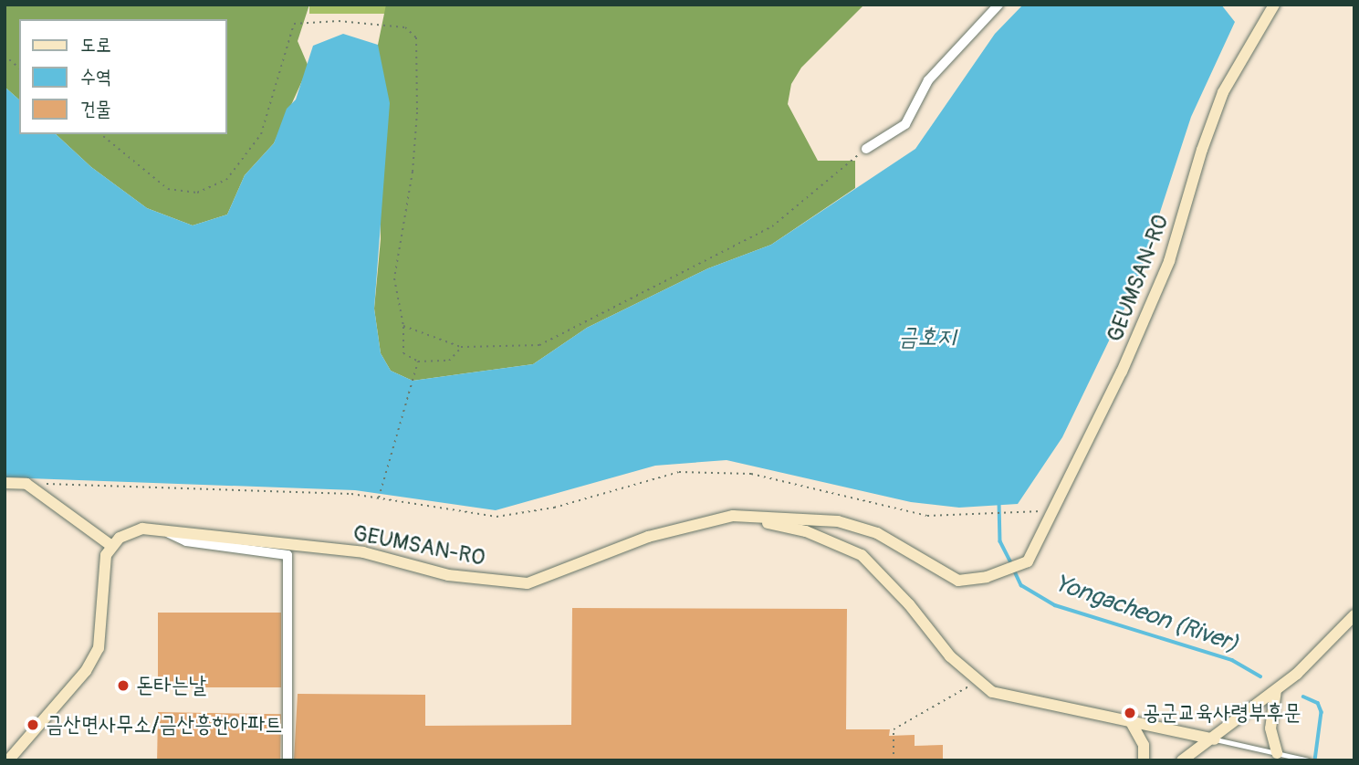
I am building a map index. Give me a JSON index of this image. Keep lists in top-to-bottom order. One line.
{"streets":{"street":["GEUMSAN-RO"]},"water":["금호지","Yongacheon (River)"],"places":["돈타는날","공군교육사령부후문","금산면사무소/금산흥한아파트"],"legend":["도로","수역","건물"]}
